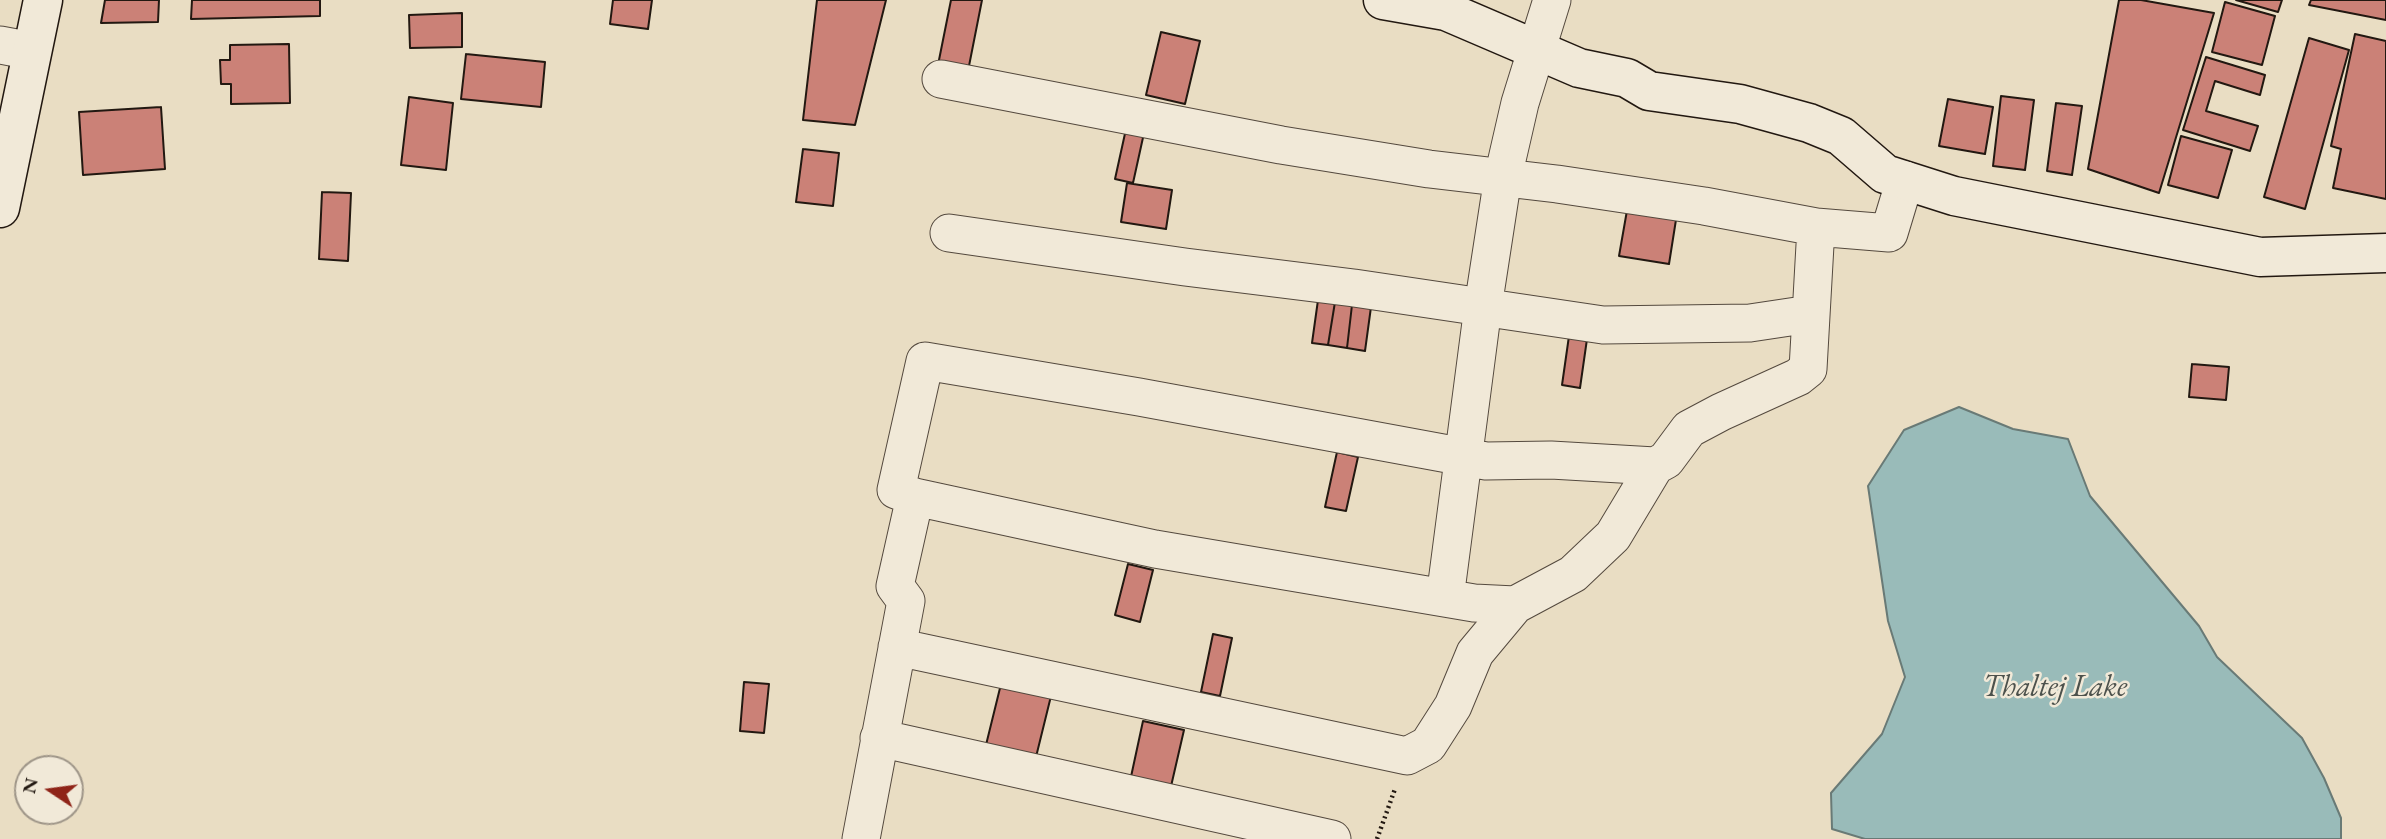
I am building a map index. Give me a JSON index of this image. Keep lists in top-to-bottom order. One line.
{"water":["Thaltej Lake"],"north":"left"}
